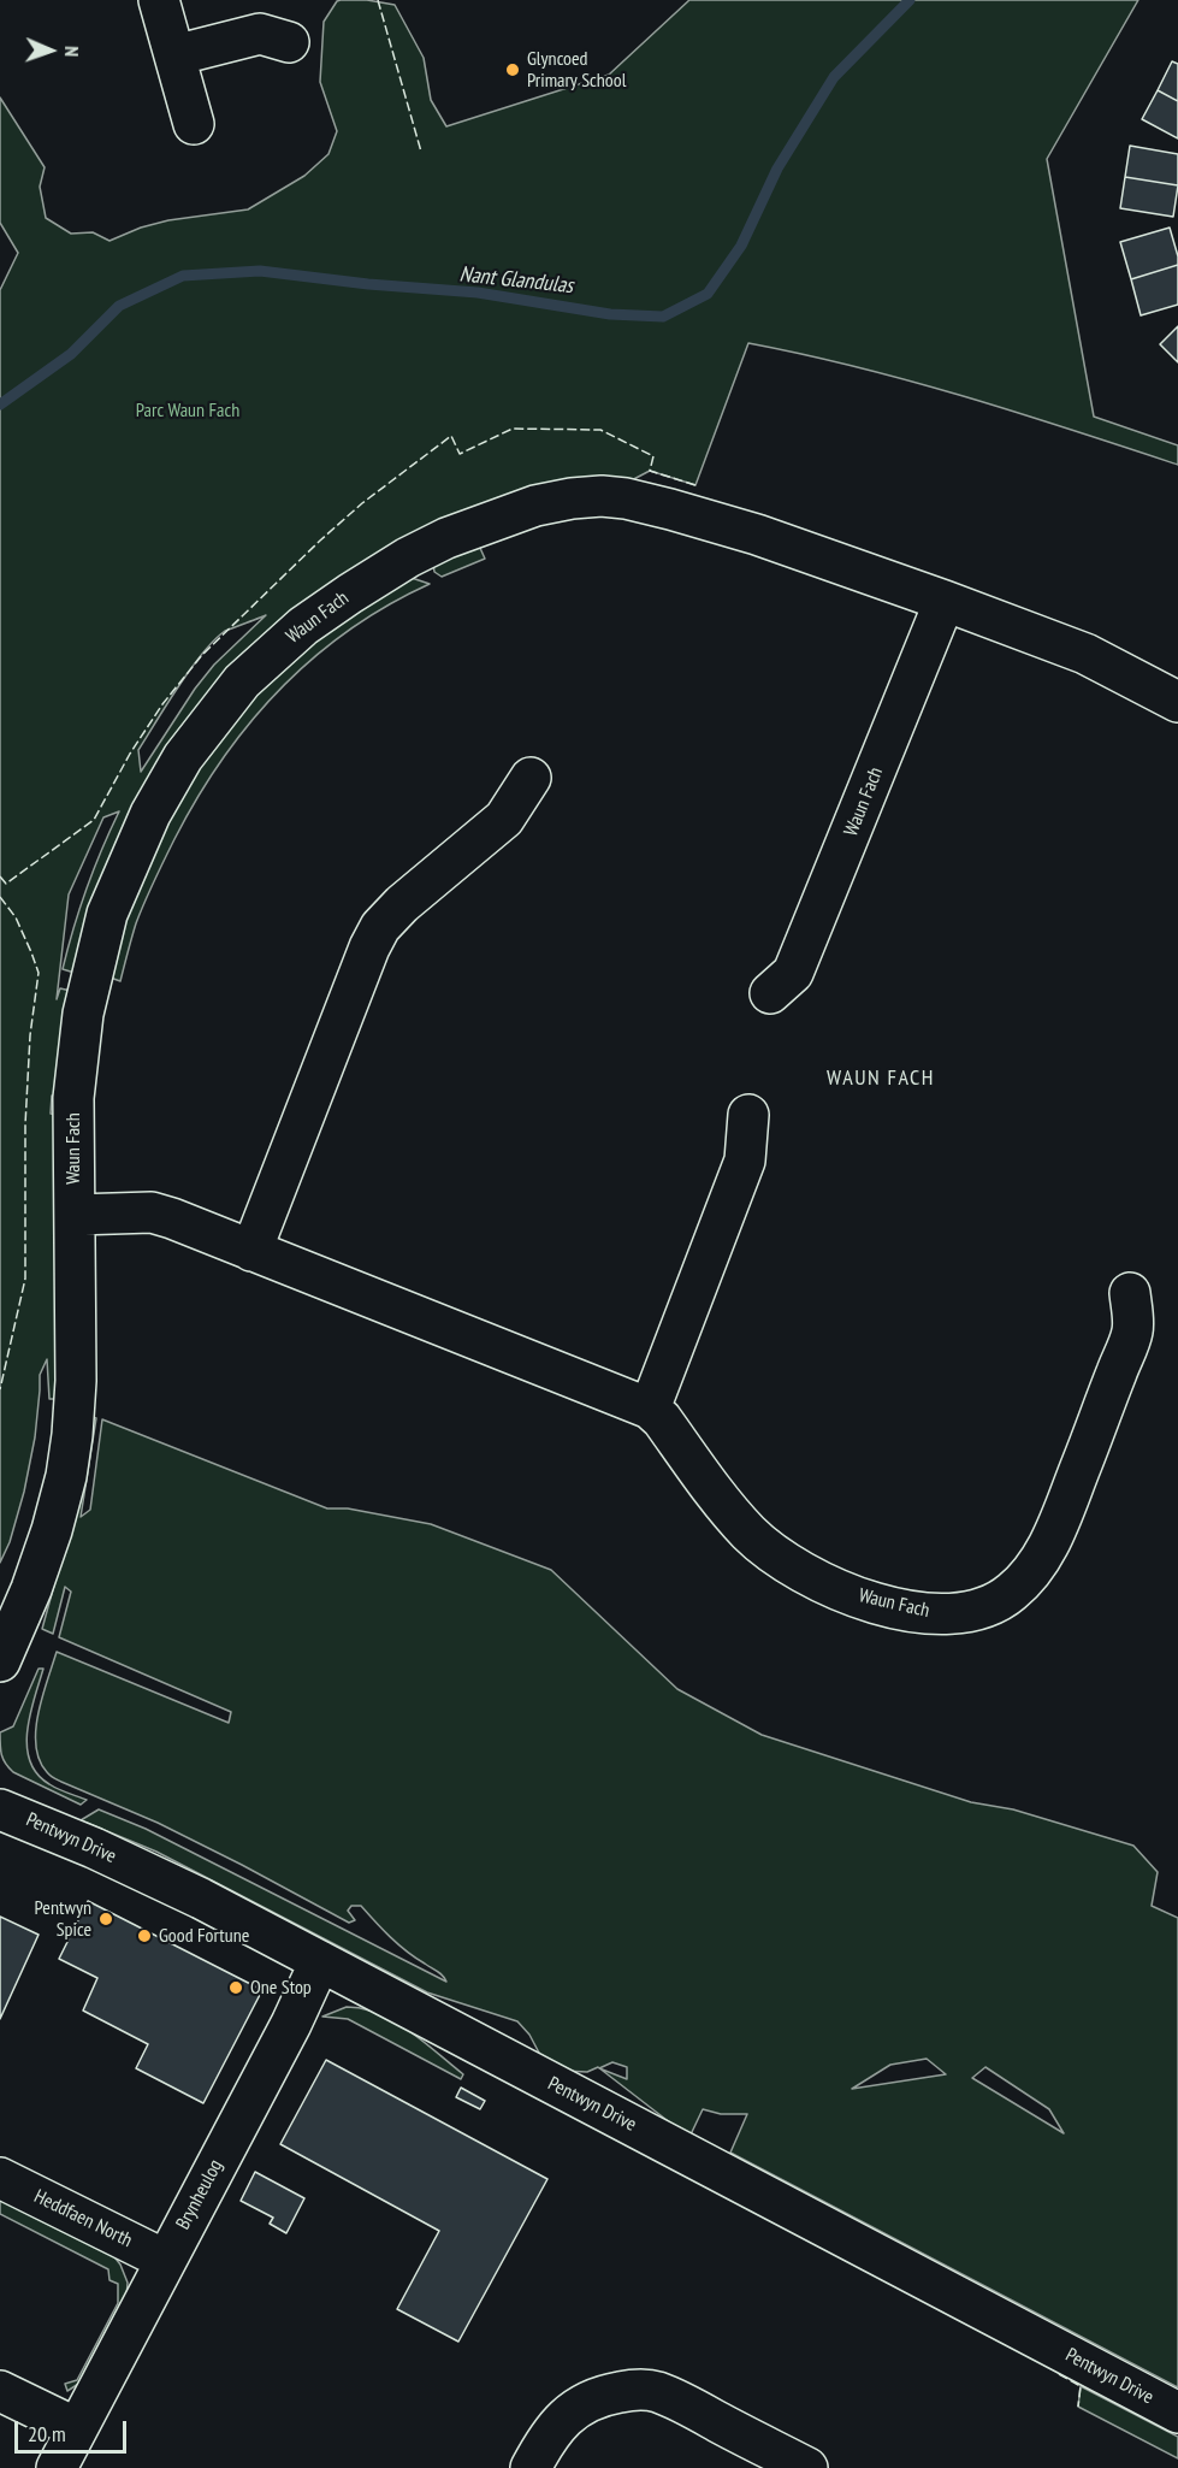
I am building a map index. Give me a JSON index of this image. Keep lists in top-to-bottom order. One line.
{"streets":{"street":["Waun Fach","Pentwyn Drive","Brynheulog","Heddfaen North"]},"crossings":[["Pentwyn Drive","Brynheulog"],["Brynheulog","Heddfaen North"]],"districts":["WAUN FACH"],"water":["Nant Glandulas"],"parks":["Parc Waun Fach"],"places":["Glyncoed Primary School","Pentwyn Spice","Good Fortune","One Stop"],"scale_bar":"20 m","north":"right"}
